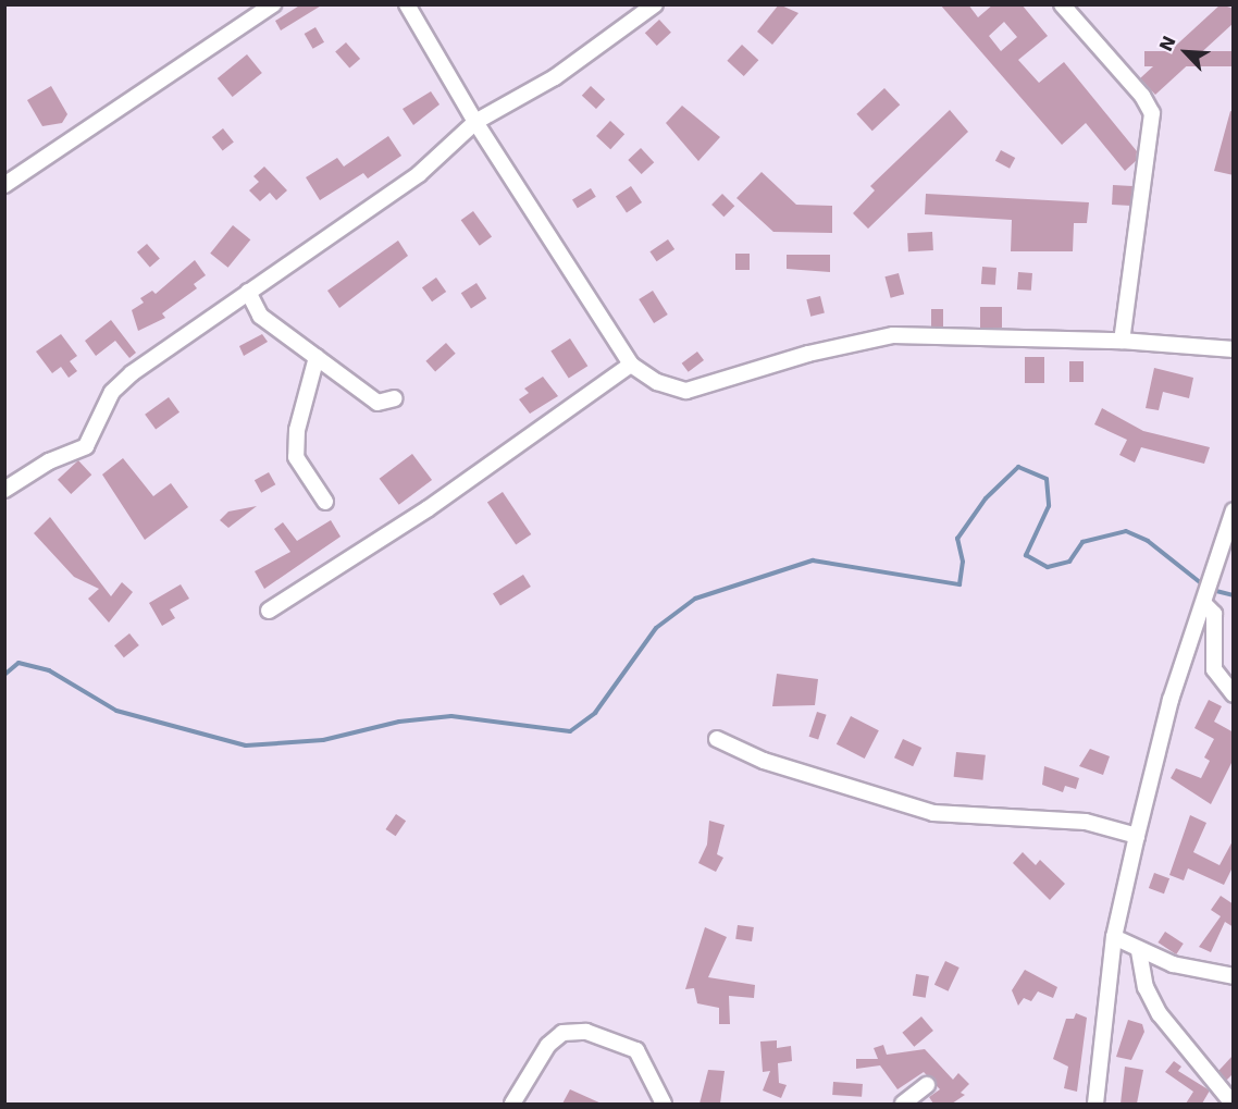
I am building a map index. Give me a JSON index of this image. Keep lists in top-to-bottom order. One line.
{"north":"top left"}
